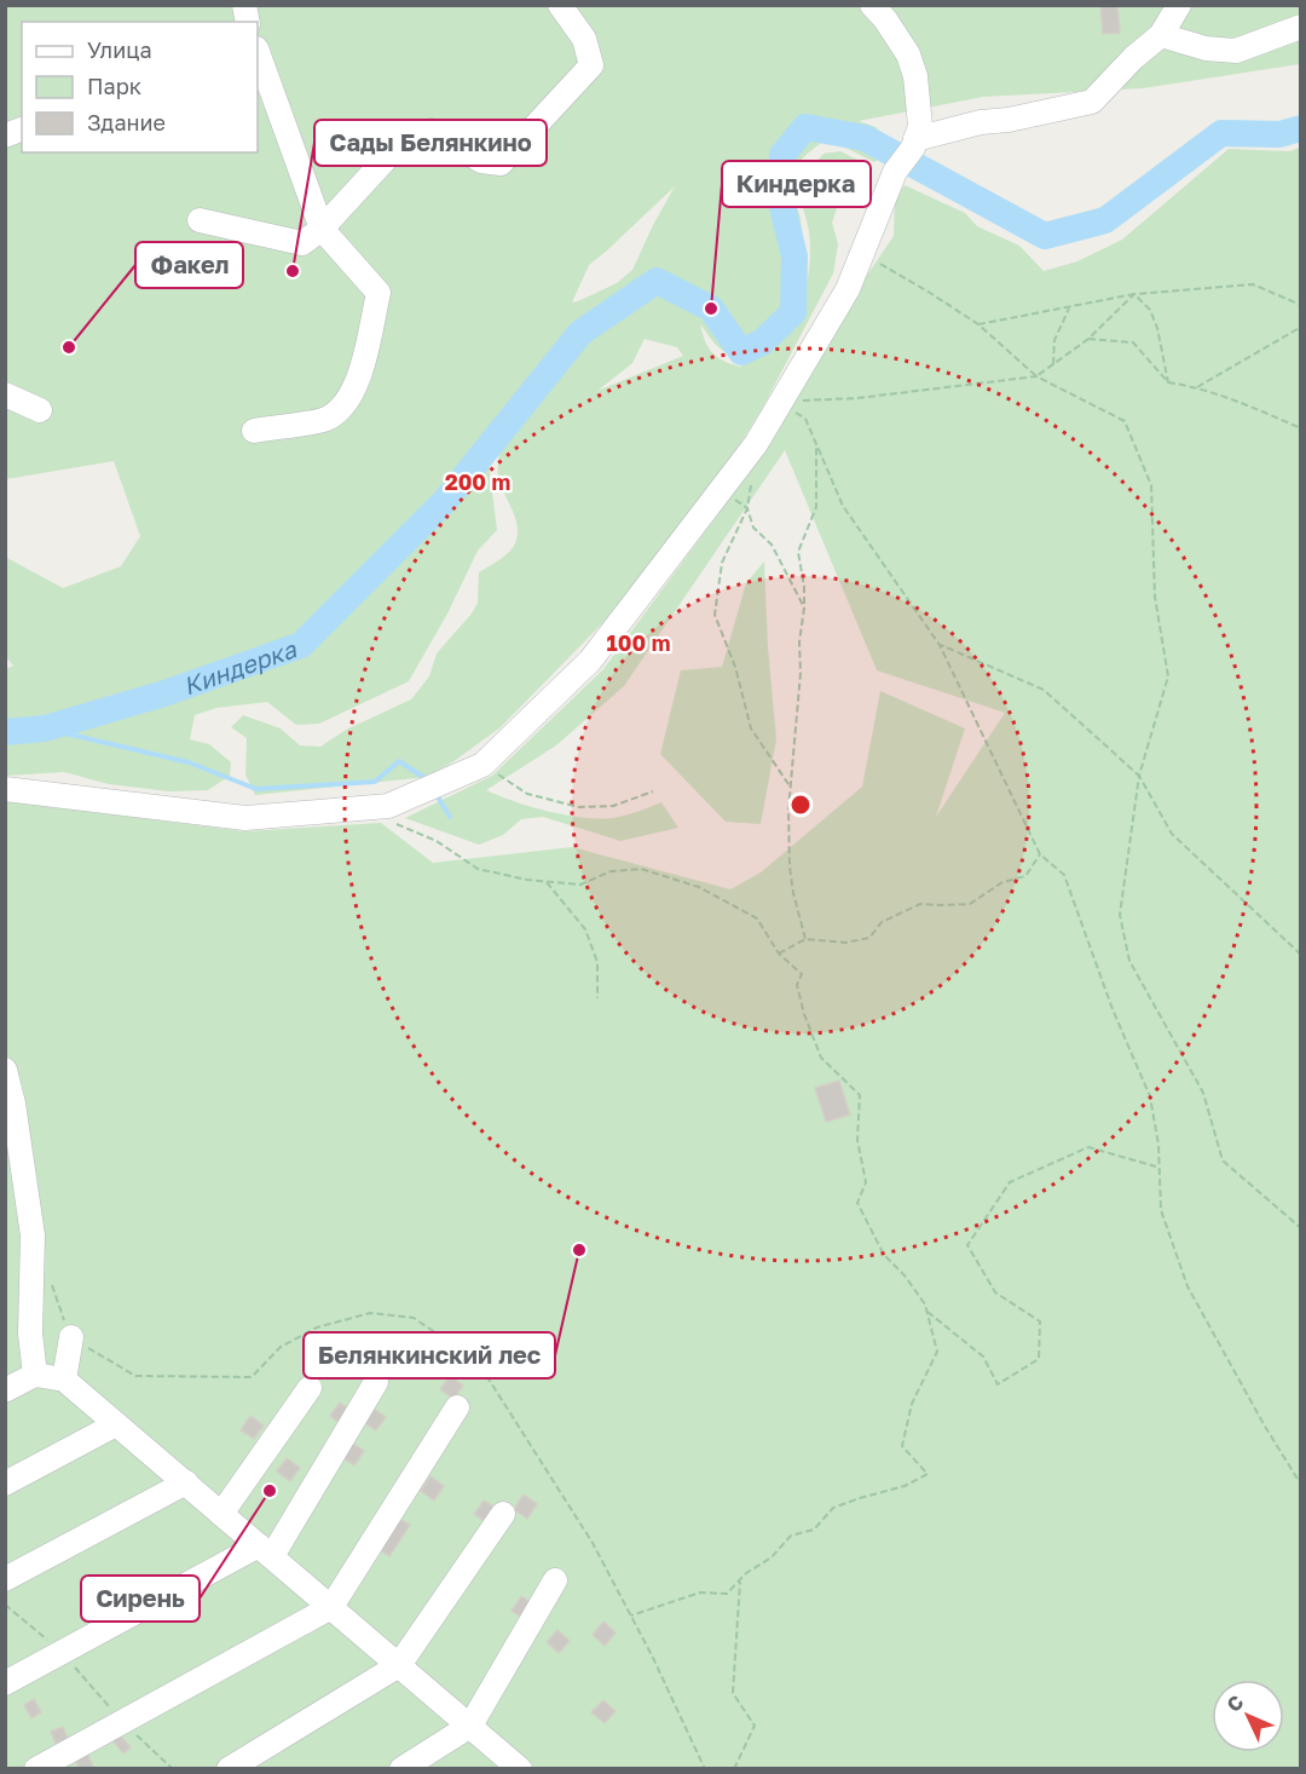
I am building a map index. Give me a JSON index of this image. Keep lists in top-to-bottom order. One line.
{"water":["Киндерка"],"places":["Сады Белянкино","Киндерка","Факел","Белянкинский лес","Сирень"],"legend":["Улица","Парк","Здание"],"north":"top left","rings":["200 m","100 m"]}
